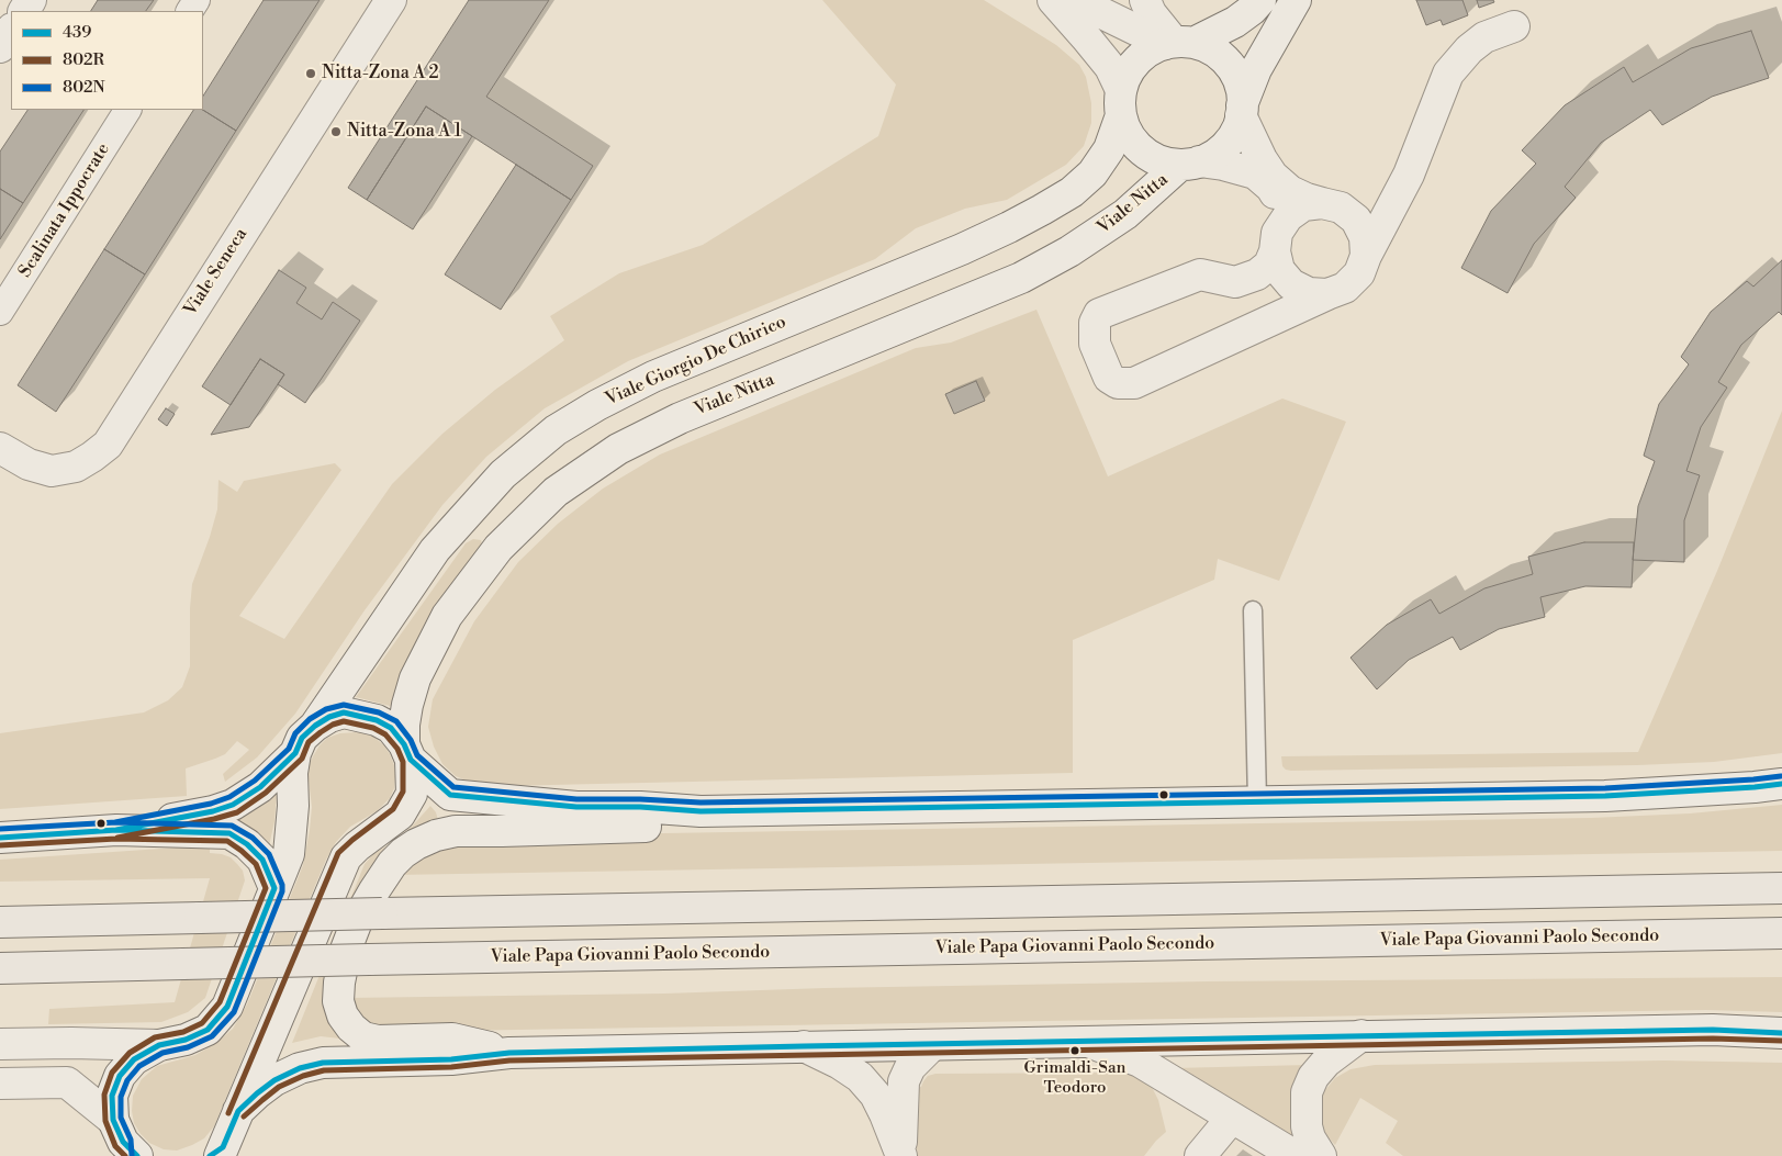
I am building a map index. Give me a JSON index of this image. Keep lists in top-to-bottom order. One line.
{"streets":{"main road":["Viale Nitta","Viale Seneca","Viale Giorgio De Chirico","Viale Papa Giovanni Paolo Secondo"],"street":["Scalinata Ippocrate"]},"crossings":[["Viale Nitta","Viale Giorgio De Chirico"]],"places":["Nitta-Zona A 2","Nitta-Zona A 1","Grimaldi-San Teodoro"],"lines":["transit line 802N","transit line 439","transit line 802R"],"legend":["439","802R","802N"]}
